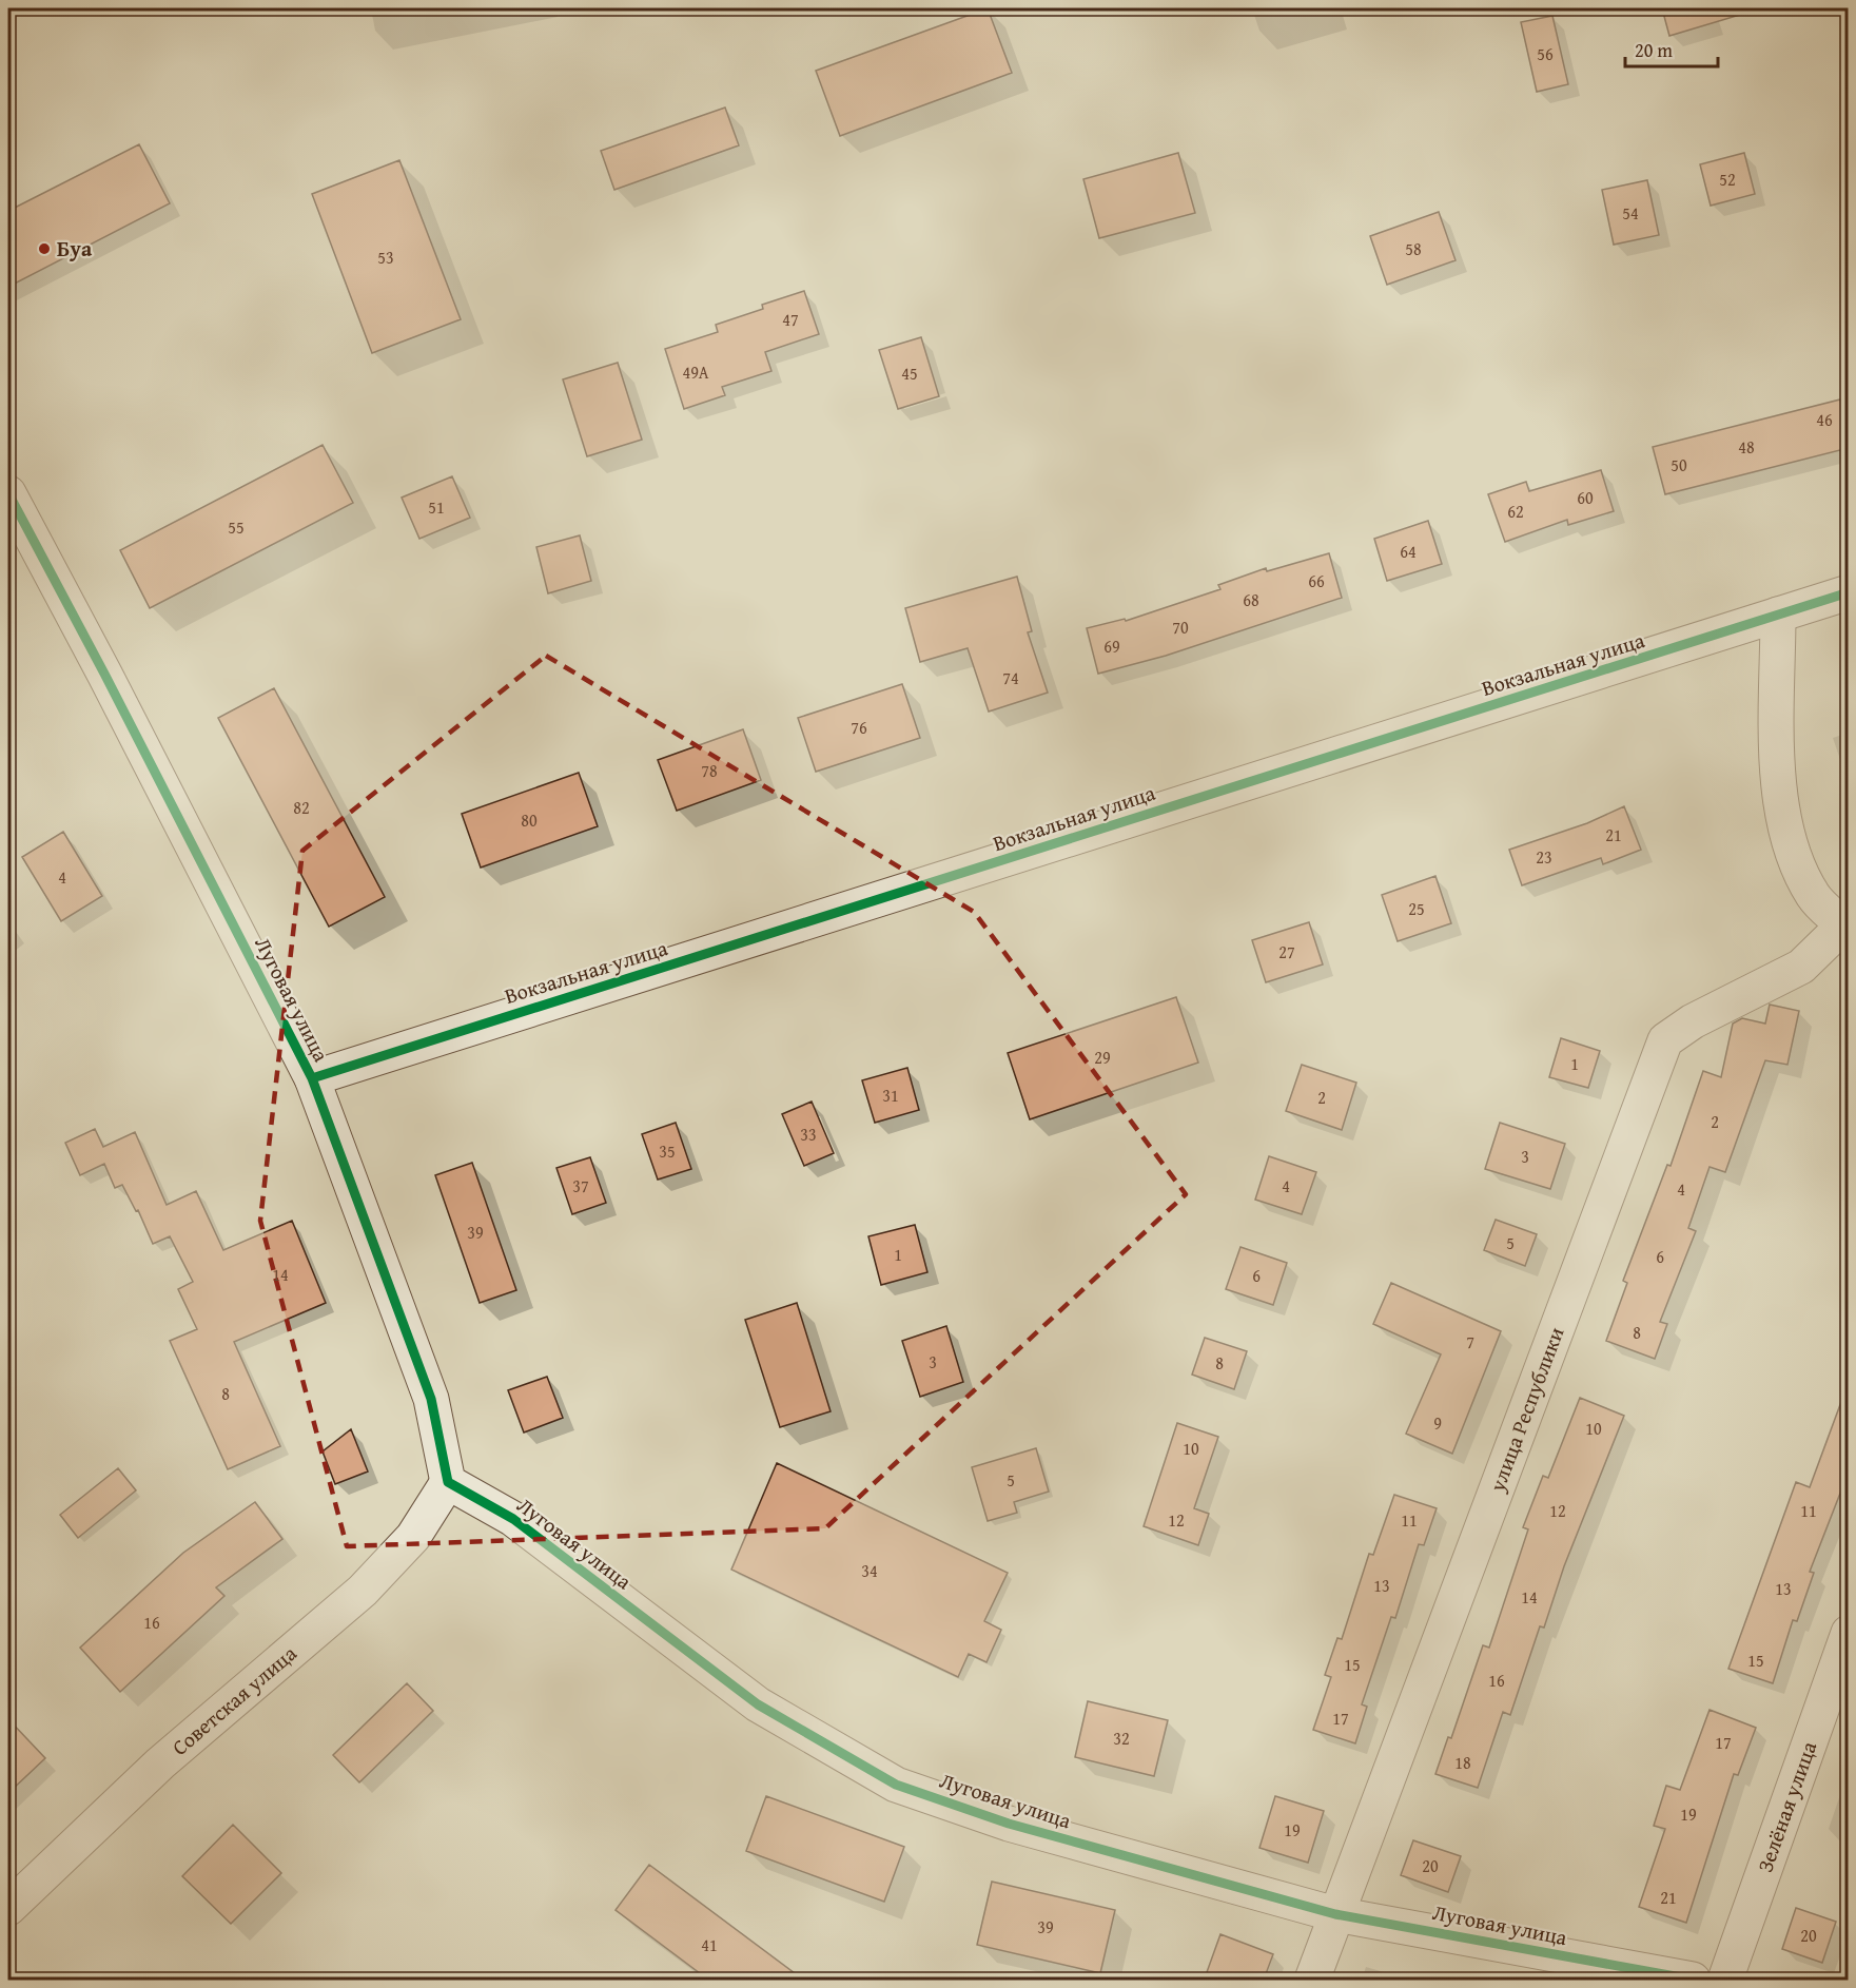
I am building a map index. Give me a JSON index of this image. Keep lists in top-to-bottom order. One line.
{"streets":{"street":["Вокзальная улица","Луговая улица","улица Республики","Советская улица","Зелёная улица"]},"crossings":[["Вокзальная улица","Луговая улица"],["Луговая улица","улица Республики"],["Луговая улица","Советская улица"]],"places":["Буа"],"house_numbers":["56","52","54","58","53","47","49А","45","46","48","50","60","51","62","55","64","66","68","70","69","74","76","78","82","80","21","23","4","25","27","29","1","31","2","2","33","35","3","37","4","4","39","5","1","6","14","6","8","7","3","8","8","9","10","10","5","12","11","12","11","34","13","13","14","16","15","15","16","17","32","17","18","19","19","20","21","39","20","41"],"scale_bar":"20 m"}
